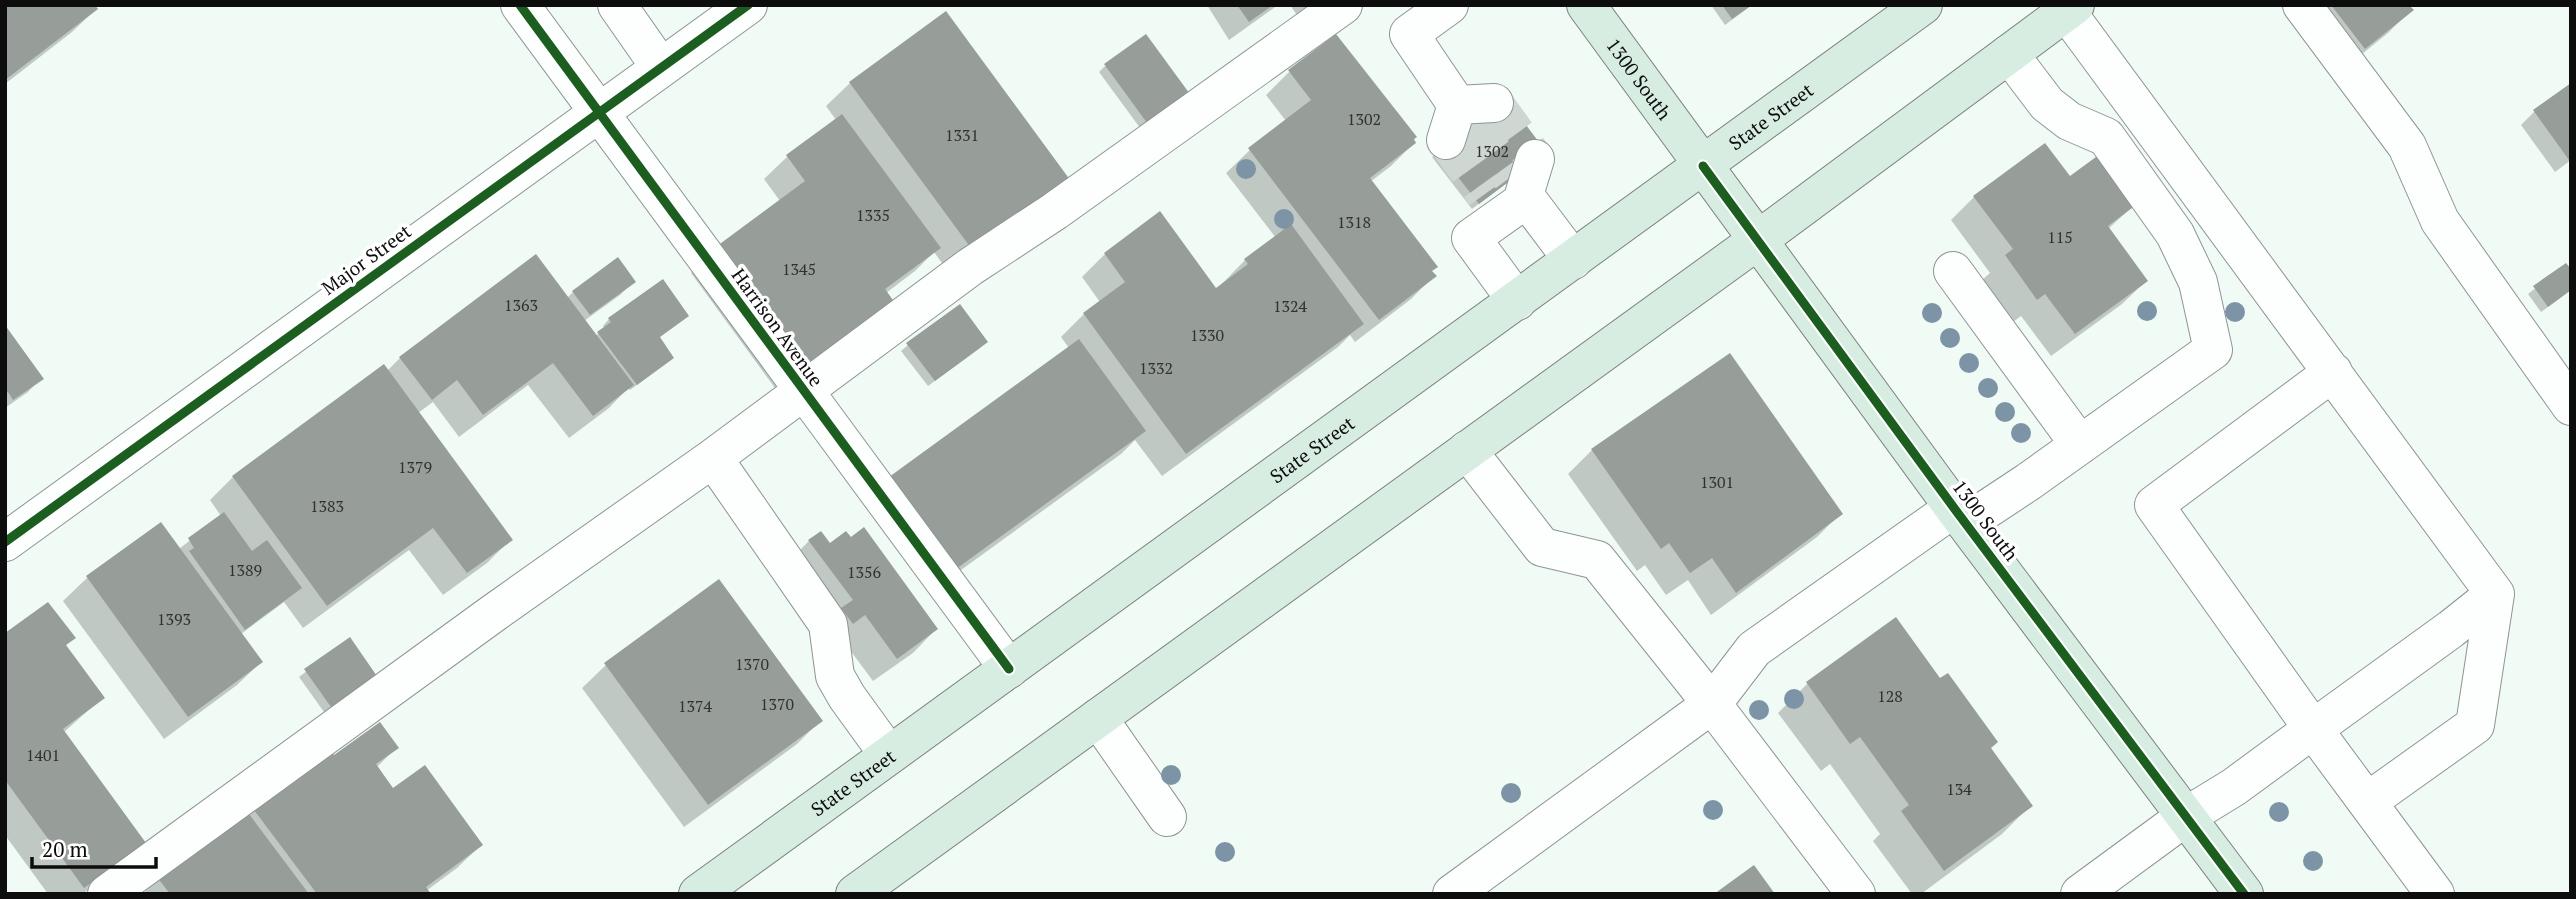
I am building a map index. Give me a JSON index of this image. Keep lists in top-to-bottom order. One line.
{"streets":{"main road":["1300 South","State Street"],"street":["Major Street","Harrison Avenue"]},"crossings":[["1300 South","State Street"],["State Street","Harrison Avenue"],["Major Street","Harrison Avenue"]],"house_numbers":["1302","1331","1302","1335","1318","115","1345","1363","1324","1330","1332","1379","1301","1383","1389","1356","1393","1370","128","1370","1374","1401","134"],"scale_bar":"20 m"}
